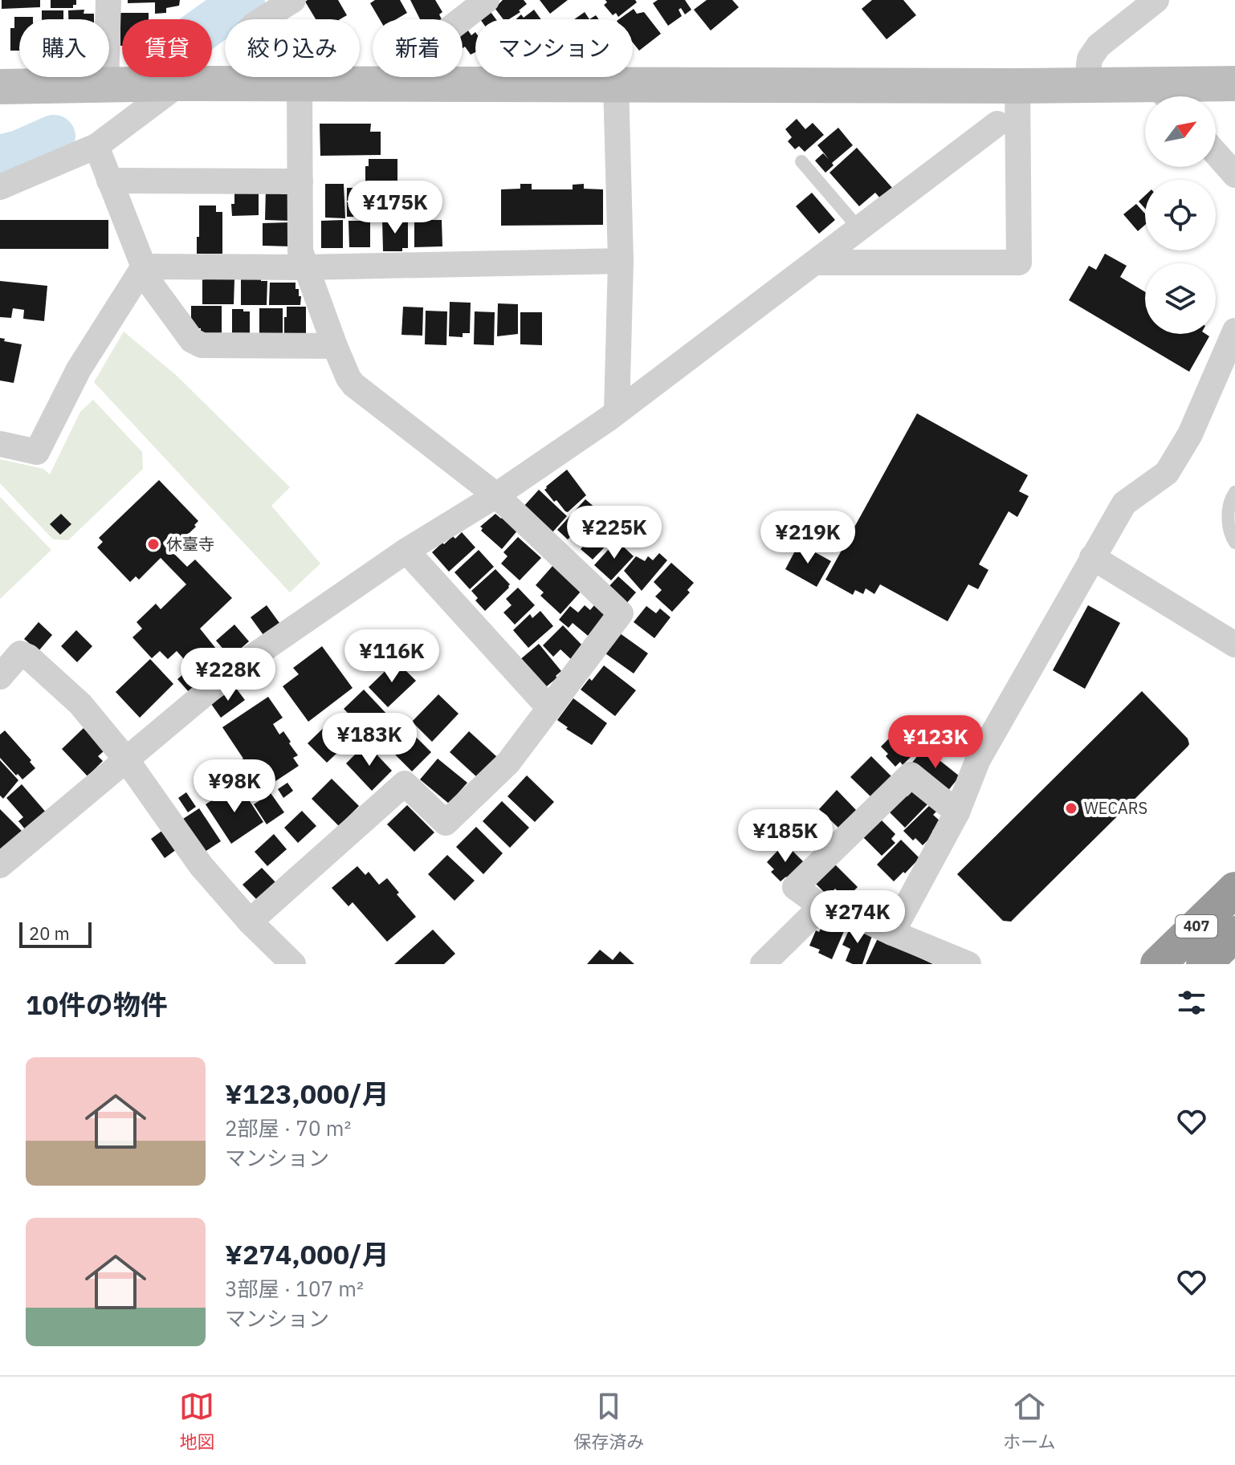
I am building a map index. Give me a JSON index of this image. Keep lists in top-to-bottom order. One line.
{"streets":{"highway":["407"]},"places":["休臺寺","WECARS"],"scale_bar":"20 m","north":"top right","page":{"chip":["購入","賃貸","絞り込み","新着","マンション"],"price":["¥175K","¥225K","¥219K","¥116K","¥228K","¥183K","¥123K","¥98K","¥185K","¥274K"],"scale":"20 m","heading":"10件の物件","list":[{"name":"¥123,000/月","note":"2部屋 · 70 m² · マンション"},{"name":"¥274,000/月","note":"3部屋 · 107 m² · マンション"}],"tabs":["地図","保存済み","ホーム"]}}
